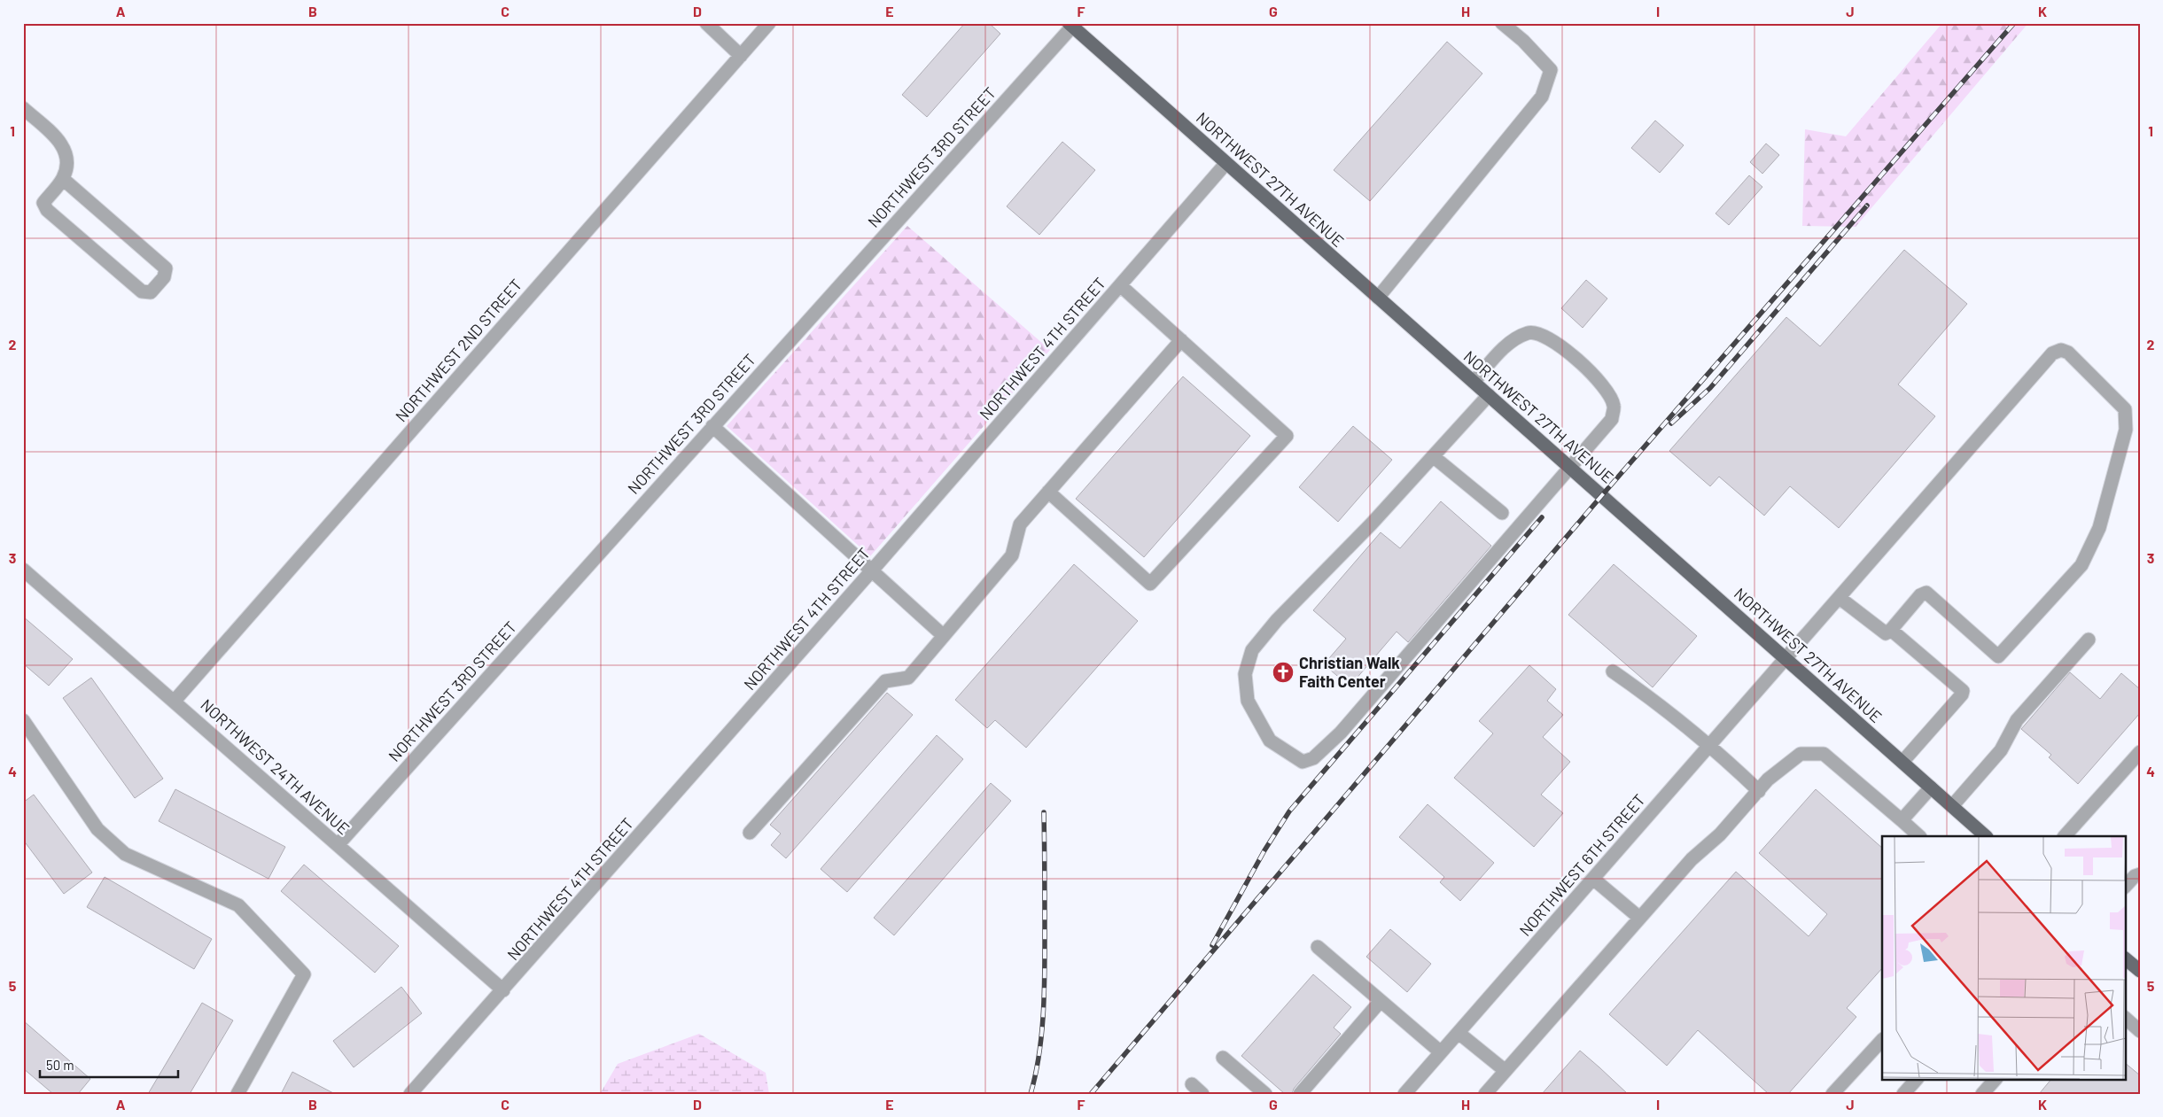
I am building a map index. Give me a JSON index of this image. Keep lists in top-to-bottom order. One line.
{"streets":{"main road":["NORTHWEST 27TH AVENUE"],"street":["NORTHWEST 3RD STREET","NORTHWEST 4TH STREET","NORTHWEST 2ND STREET","NORTHWEST 24TH AVENUE","NORTHWEST 6TH STREET"]},"crossings":[["NORTHWEST 3RD STREET","NORTHWEST 27TH AVENUE"],["NORTHWEST 3RD STREET","NORTHWEST 24TH AVENUE"],["NORTHWEST 27TH AVENUE","NORTHWEST 4TH STREET"],["NORTHWEST 27TH AVENUE","NORTHWEST 6TH STREET"],["NORTHWEST 4TH STREET","NORTHWEST 24TH AVENUE"],["NORTHWEST 2ND STREET","NORTHWEST 24TH AVENUE"]],"places":{"church":["Christian Walk Faith Center"]},"scale_bar":"50 m","grid":{"columns":["A","B","C","D","E","F","G","H","I","J","K"],"rows":["1","2","3","4","5"]}}
